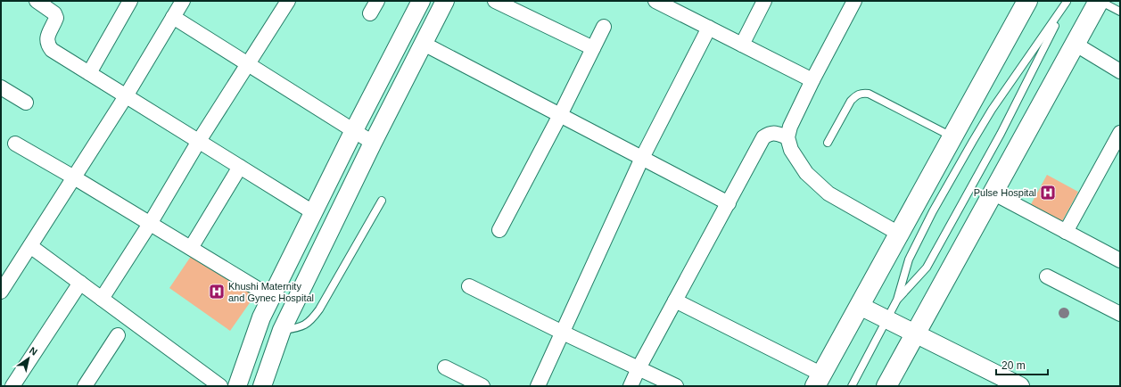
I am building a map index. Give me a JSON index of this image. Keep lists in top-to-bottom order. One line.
{"places":{"hospital":["Pulse Hospital","Khushi Maternity and Gynec Hospital"]},"scale_bar":"20 m","north":"top right"}
